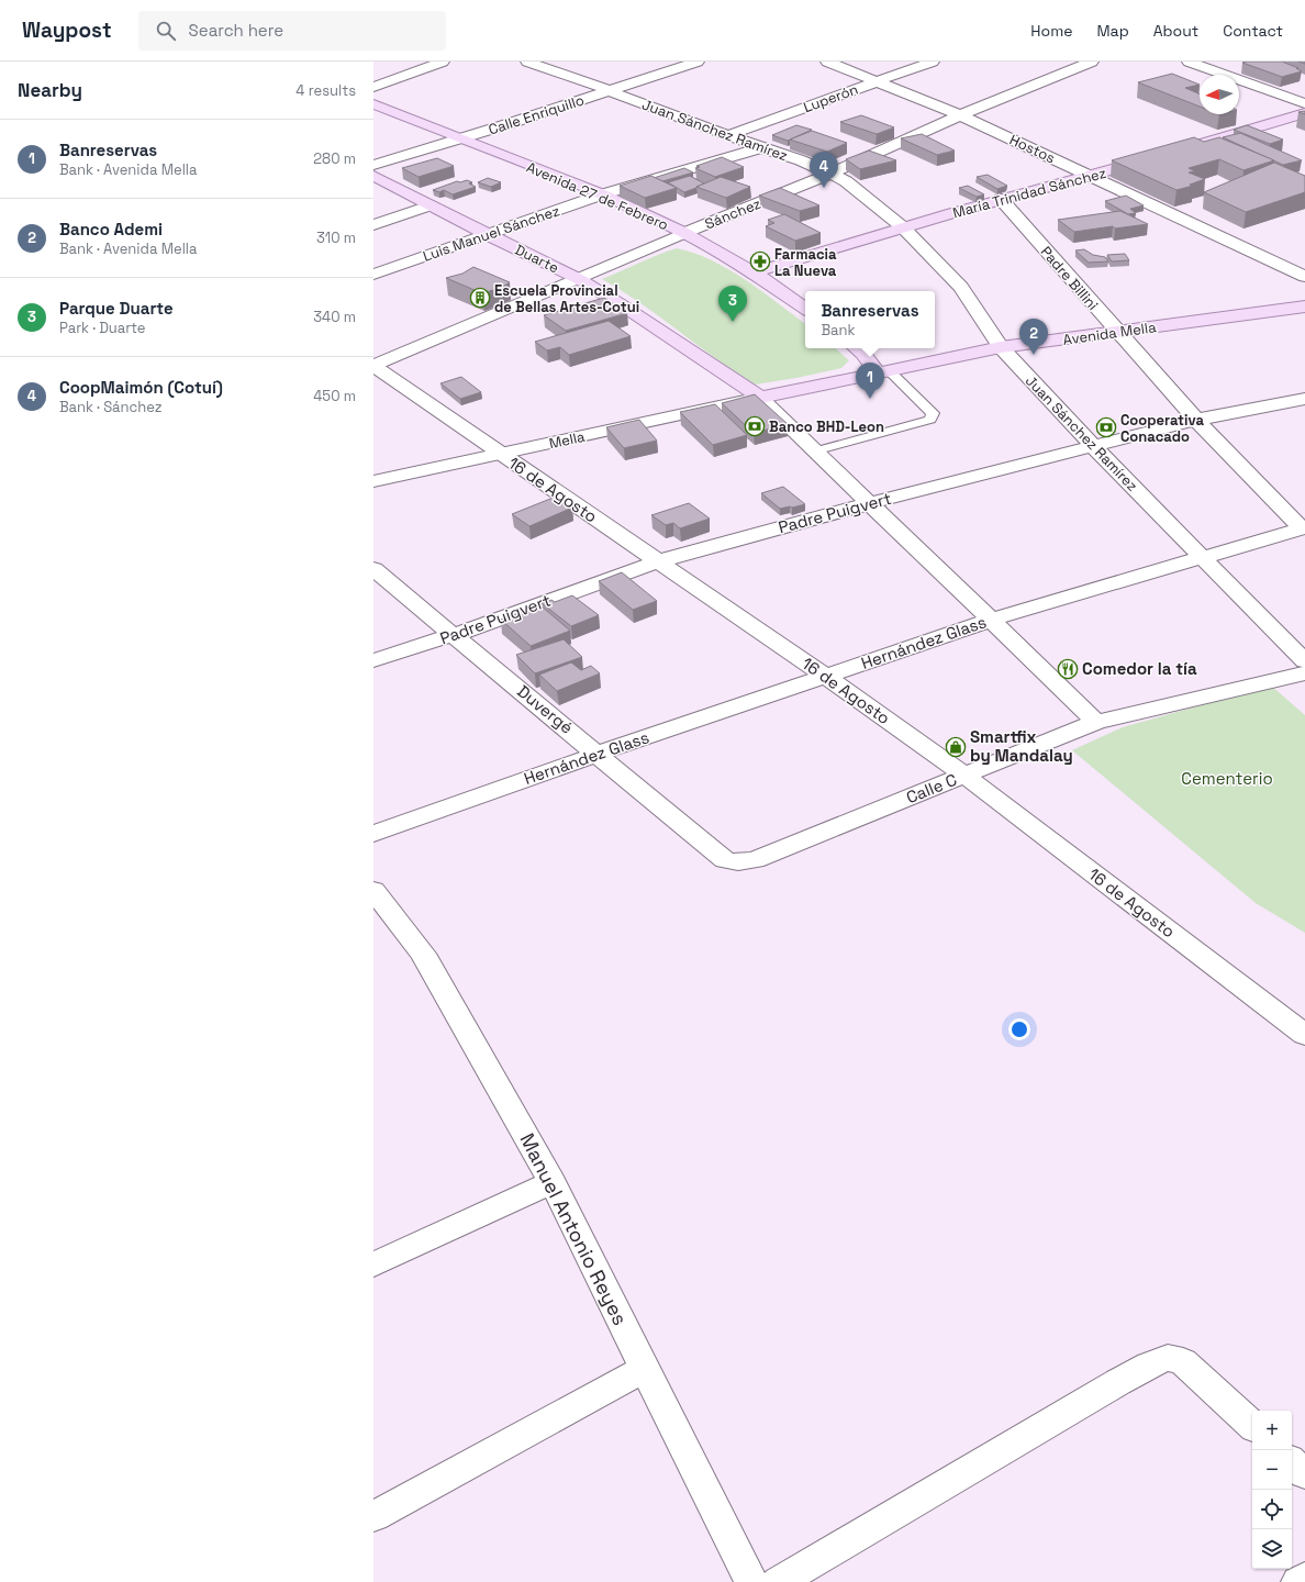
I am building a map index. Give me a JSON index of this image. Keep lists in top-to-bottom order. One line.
{"streets":{"main road":["María Trinidad Sánchez","Avenida 27 de Febrero","Duarte","Avenida Mella"],"street":["Luperón","Calle Enriquillo","Juan Sánchez Ramírez","Hostos","Sánchez","Luis Manuel Sánchez","Padre Billini","Mella","16 de Agosto","Padre Puigvert","Hernández Glass","Duvergé","Calle C","Manuel Antonio Reyes"]},"crossings":[["Luperón","Juan Sánchez Ramírez"],["Luperón","Hostos"],["Calle Enriquillo","Juan Sánchez Ramírez"],["Calle Enriquillo","Avenida 27 de Febrero"],["Juan Sánchez Ramírez","María Trinidad Sánchez"],["Juan Sánchez Ramírez","Sánchez"],["Juan Sánchez Ramírez","Luis Manuel Sánchez"],["Juan Sánchez Ramírez","Avenida Mella"],["Juan Sánchez Ramírez","Padre Puigvert"],["Juan Sánchez Ramírez","Hernández Glass"],["Hostos","María Trinidad Sánchez"],["Hostos","Sánchez"],["María Trinidad Sánchez","Avenida 27 de Febrero"],["María Trinidad Sánchez","Padre Billini"],["Avenida 27 de Febrero","Sánchez"],["Avenida 27 de Febrero","Luis Manuel Sánchez"],["Sánchez","Duarte"],["Sánchez","16 de Agosto"],["Luis Manuel Sánchez","Duarte"],["Duarte","Avenida Mella"],["Duarte","Mella"],["Padre Billini","Avenida Mella"],["Padre Billini","Padre Puigvert"],["Padre Billini","Hernández Glass"],["Avenida Mella","Mella"],["Mella","16 de Agosto"],["16 de Agosto","Padre Puigvert"],["16 de Agosto","Hernández Glass"],["16 de Agosto","Calle C"],["Padre Puigvert","Duvergé"],["Hernández Glass","Duvergé"],["Duvergé","Calle C"]],"parks":["Cementerio"],"places":{"pharmacy":["Farmacia La Nueva"],"building":["Escuela Provincial de Bellas Artes-Cotui"],"bank":["Banco BHD-Leon","Cooperativa Conacado"],"restaurant":["Comedor la tía"],"shop":["Smartfix by Mandalay"]},"north":"left","page":{"header":"Waypost","search":"Search here","nav":["Home","Map","About","Contact"],"heading":["Nearby","4 results"],"list":[{"mark":"1","name":"Banreservas","note":"Bank · Avenida Mella","value":"280 m"},{"mark":"2","name":"Banco Ademi","note":"Bank · Avenida Mella","value":"310 m"},{"mark":"3","name":"Parque Duarte","note":"Park · Duarte","value":"340 m"},{"mark":"4","name":"CoopMaimón (Cotuí)","note":"Bank · Sánchez","value":"450 m"}],"pins":["4","3","2","1"],"popup":["Banreservas","Bank"],"map_buttons":["+","−"]}}
